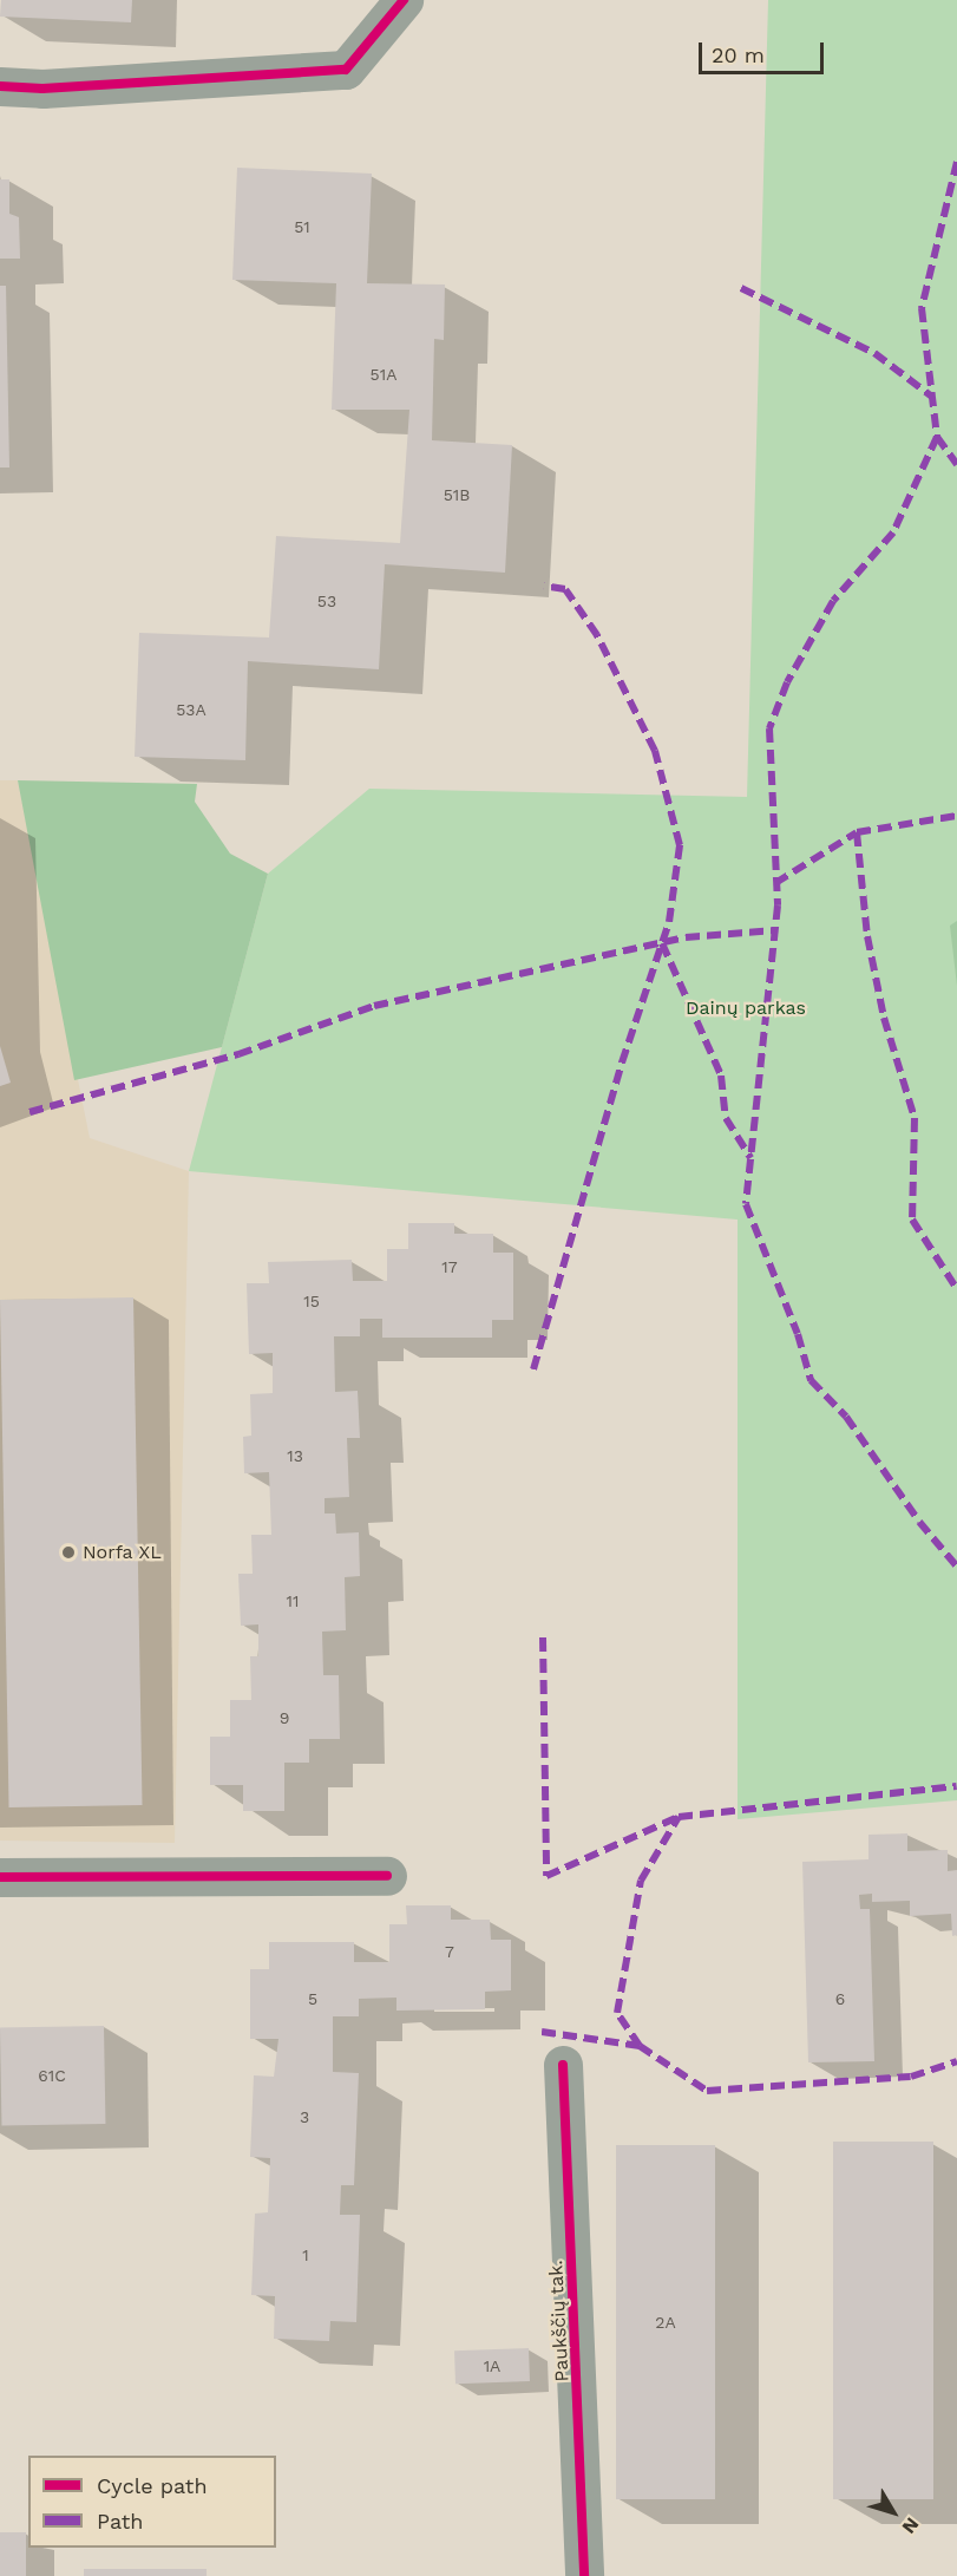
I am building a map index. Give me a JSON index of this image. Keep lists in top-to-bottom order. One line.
{"streets":{"street":["Paukščių tak."]},"parks":["Dainų parkas"],"places":["Norfa XL"],"house_numbers":["51","51A","51B","53","53A","17","15","13","11","9","7","5","6","61C","3","1","2A","1A"],"legend":["Cycle path","Path"],"scale_bar":"20 m","north":"bottom right"}
